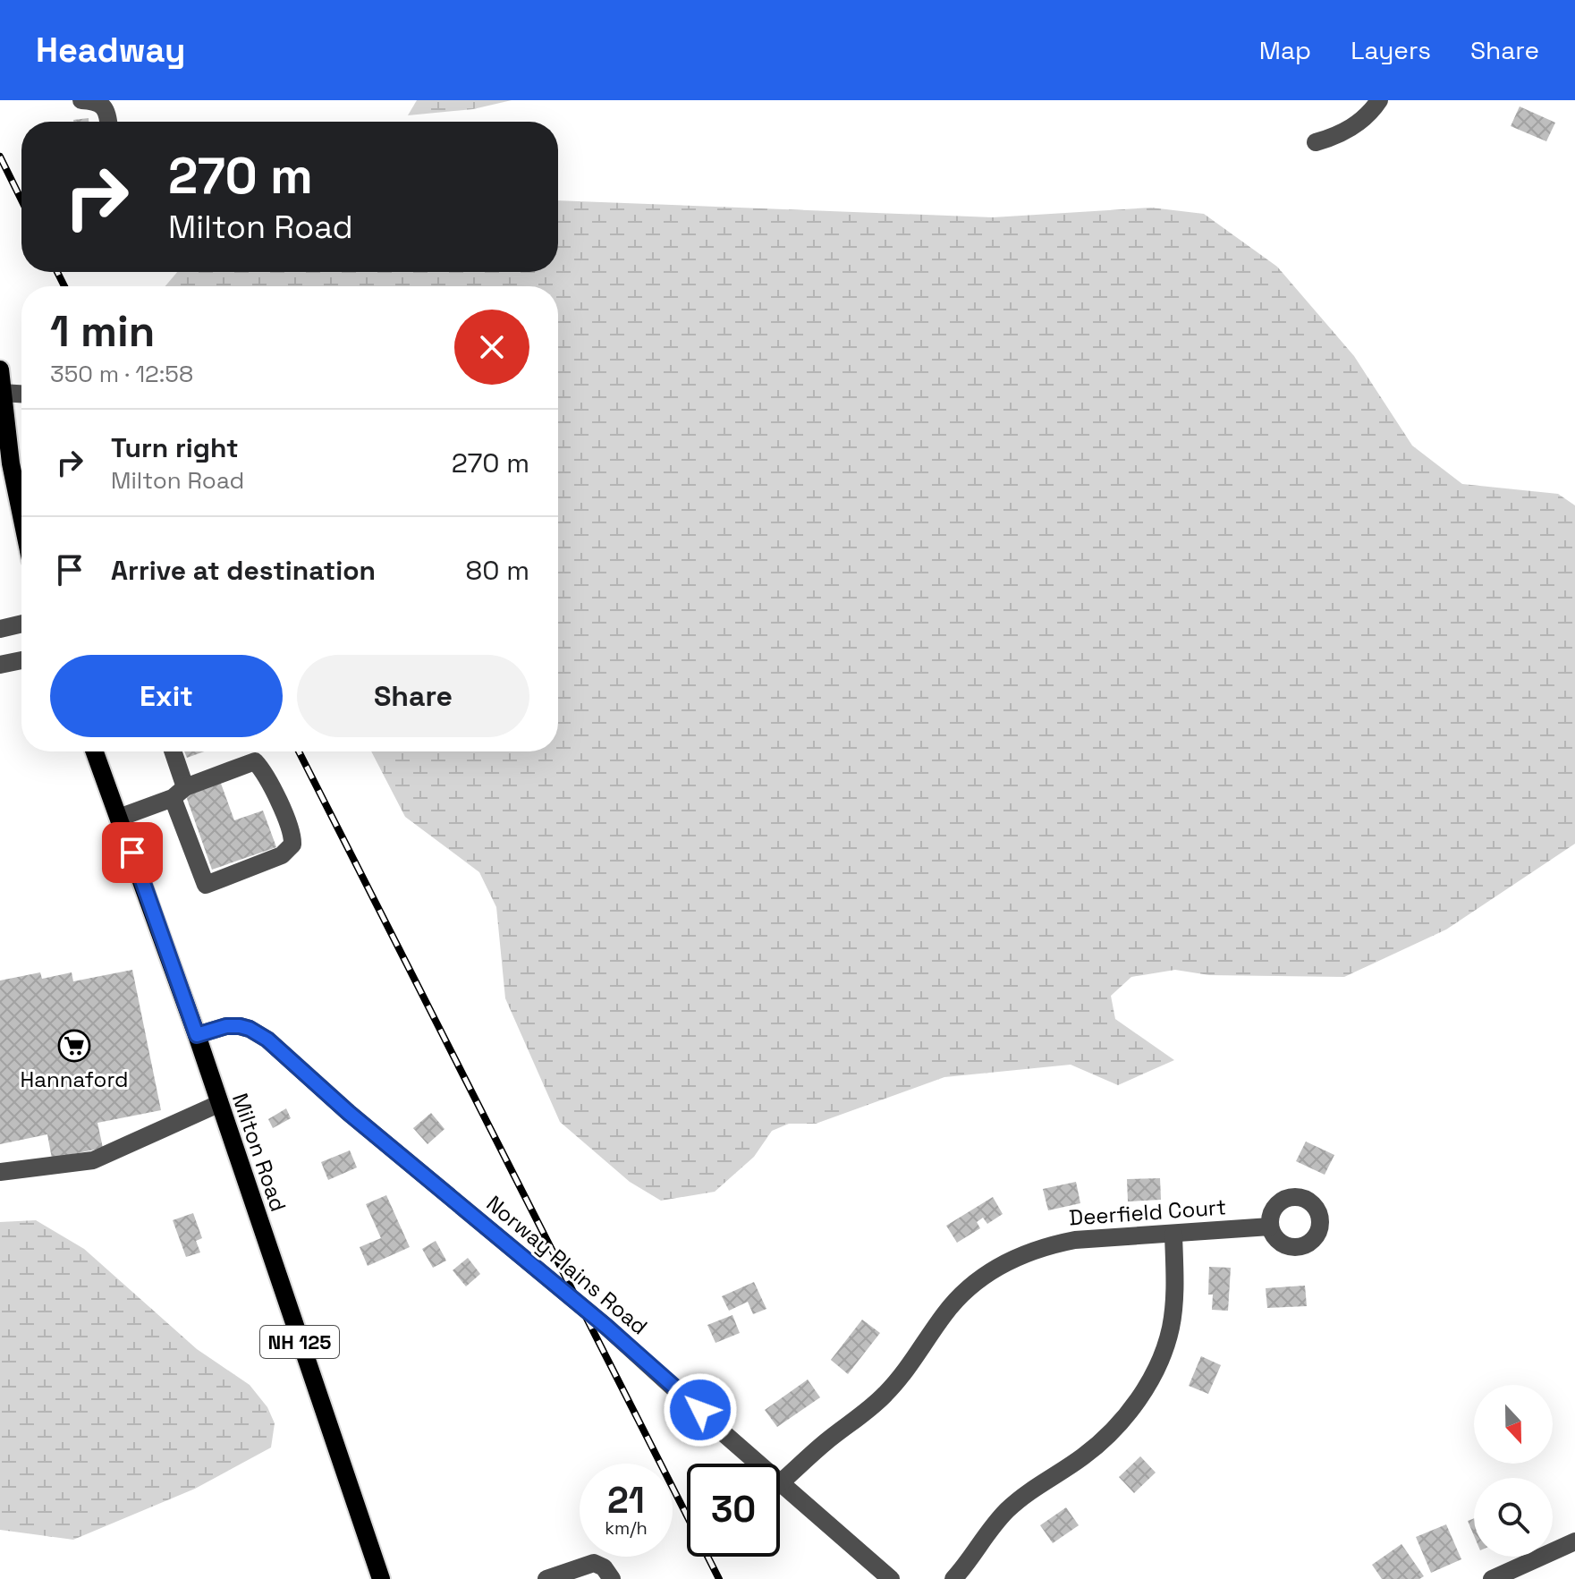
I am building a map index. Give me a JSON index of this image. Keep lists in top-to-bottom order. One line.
{"streets":{"main road":["Milton Road","NH 125"],"street":["Deerfield Court","Norway Plains Road"]},"crossings":[["Milton Road","Norway Plains Road"],["Deerfield Court","Norway Plains Road"]],"places":{"supermarket":["Hannaford"]},"north":"bottom","page":{"header":"Headway","nav":["Map","Layers","Share"],"turn":["270 m","Milton Road"],"heading":["1 min","350 m · 12:58"],"list":[{"name":"Turn right","note":"Milton Road","value":"270 m"},{"name":"Arrive at destination","value":"80 m"}],"buttons":["Exit","Share"],"speed":"21 km/h","limit":"30"}}
